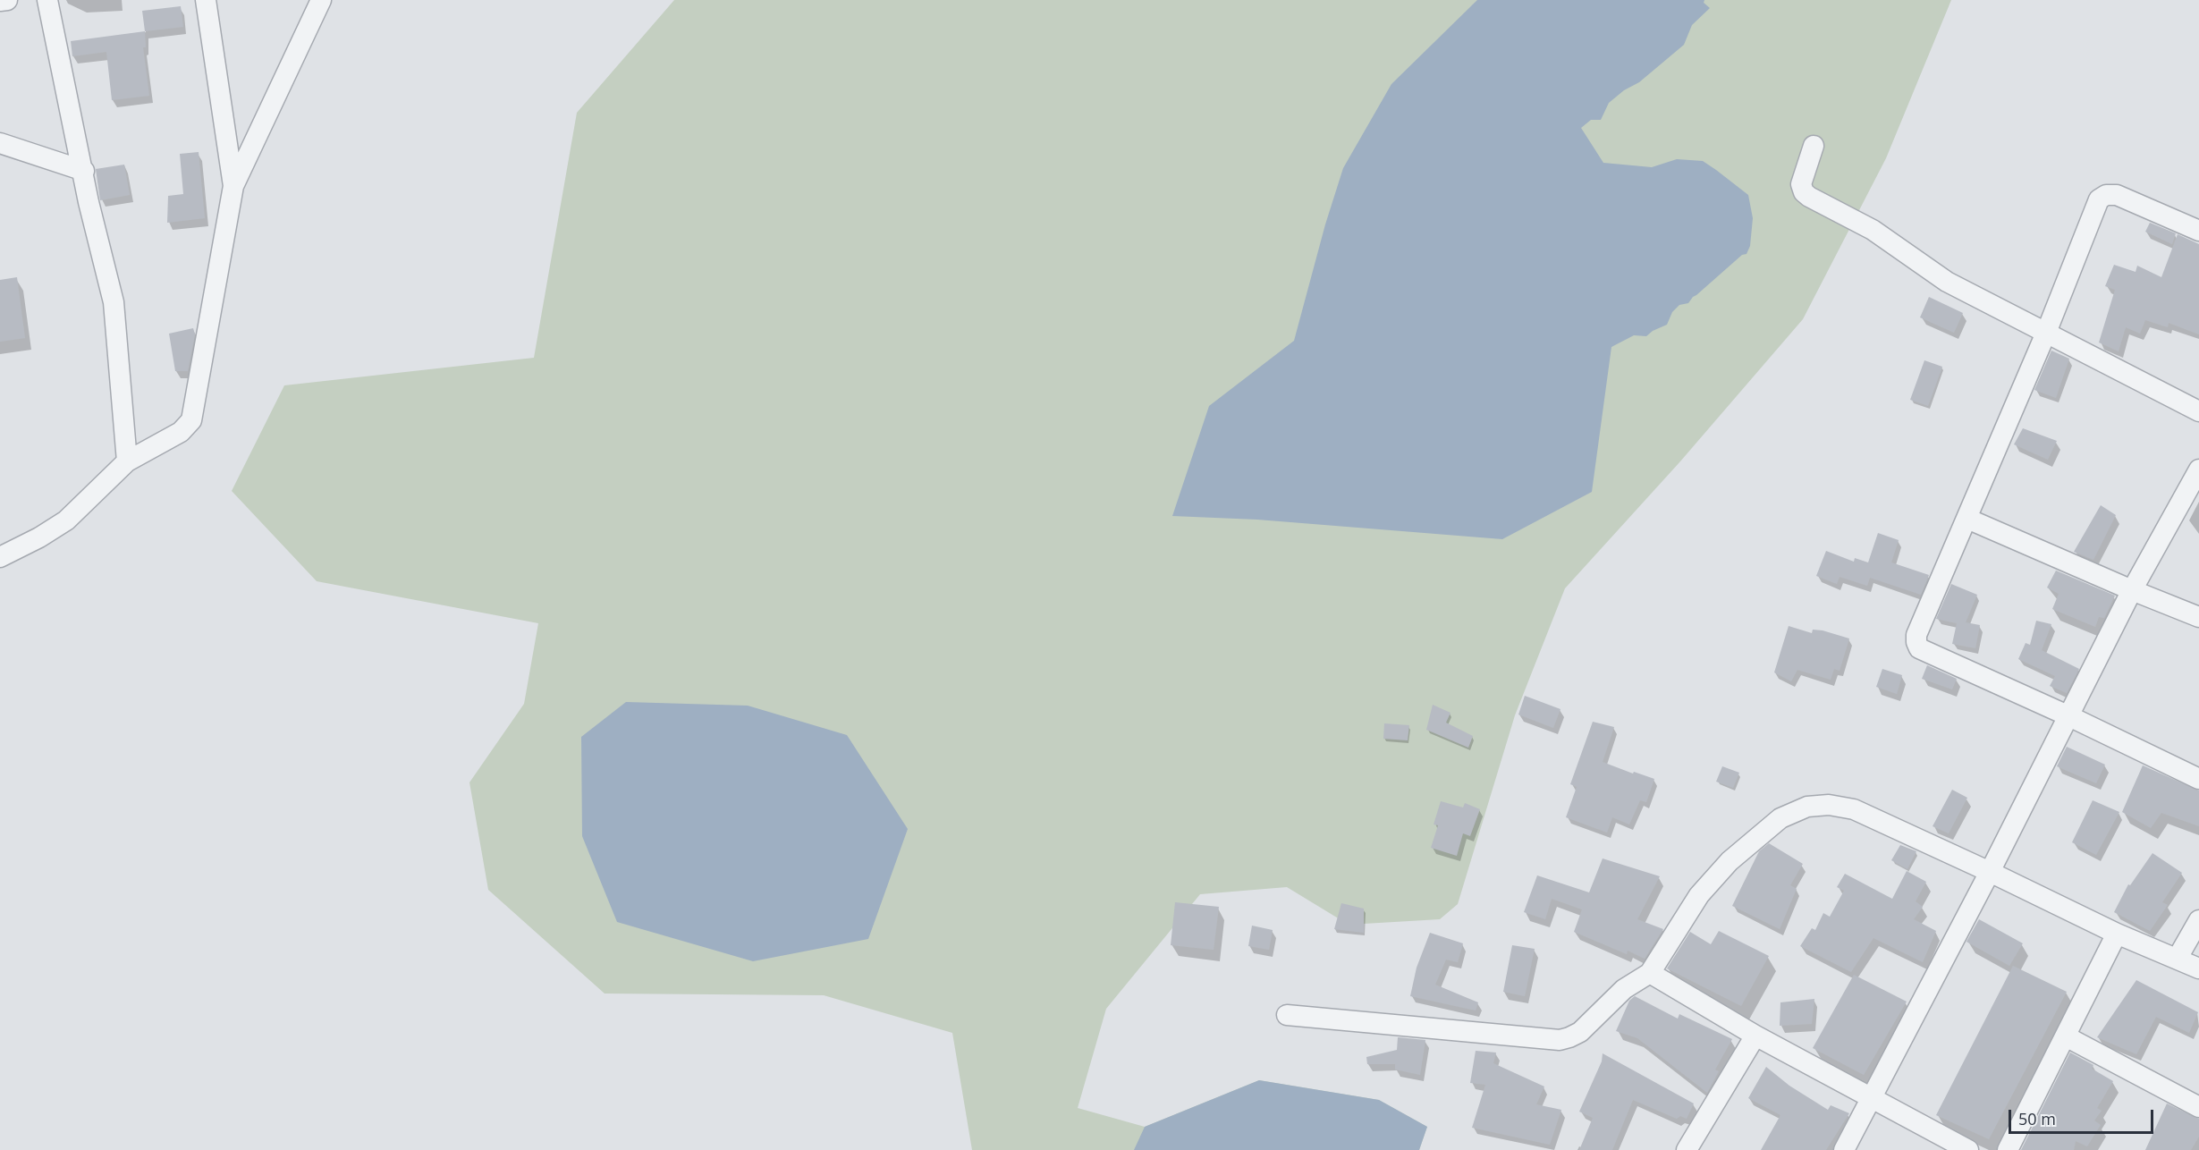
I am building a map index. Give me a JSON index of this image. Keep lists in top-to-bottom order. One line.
{"scale_bar":"50 m"}
